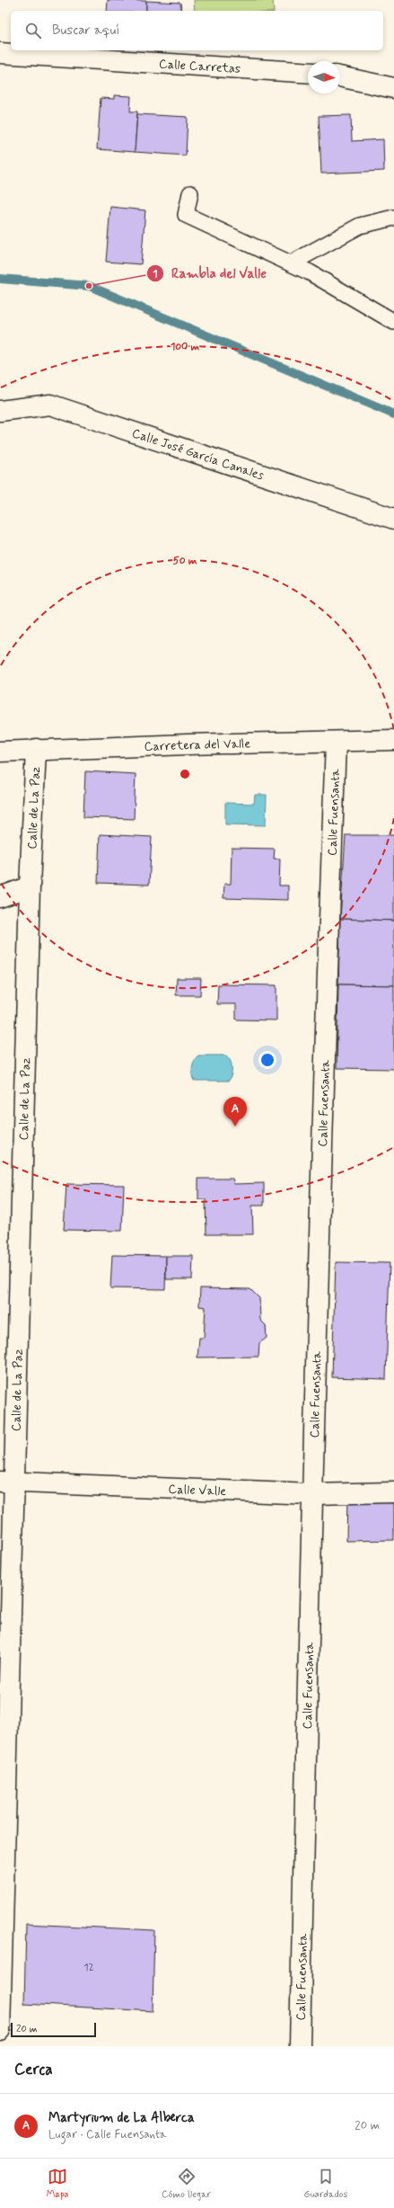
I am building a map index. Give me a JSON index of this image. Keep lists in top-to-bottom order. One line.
{"streets":{"street":["Calle Carretas","Calle José García Canales","Carretera del Valle","Calle de La Paz","Calle Fuensanta","Calle Valle"]},"crossings":[["Carretera del Valle","Calle de La Paz"],["Carretera del Valle","Calle Fuensanta"],["Calle de La Paz","Calle Valle"],["Calle Fuensanta","Calle Valle"]],"places":["Rambla del Valle"],"house_numbers":["12"],"scale_bar":"20 m","north":"right","page":{"search":"Buscar aquí","pins":"A","scale":"20 m","heading":"Cerca","list":[{"mark":"A","name":"Martyrium de La Alberca","note":"Lugar · Calle Fuensanta","value":"20 m"}],"nav":["Mapa","Cómo llegar","Guardados"]},"rings":["100 m","50 m"]}
